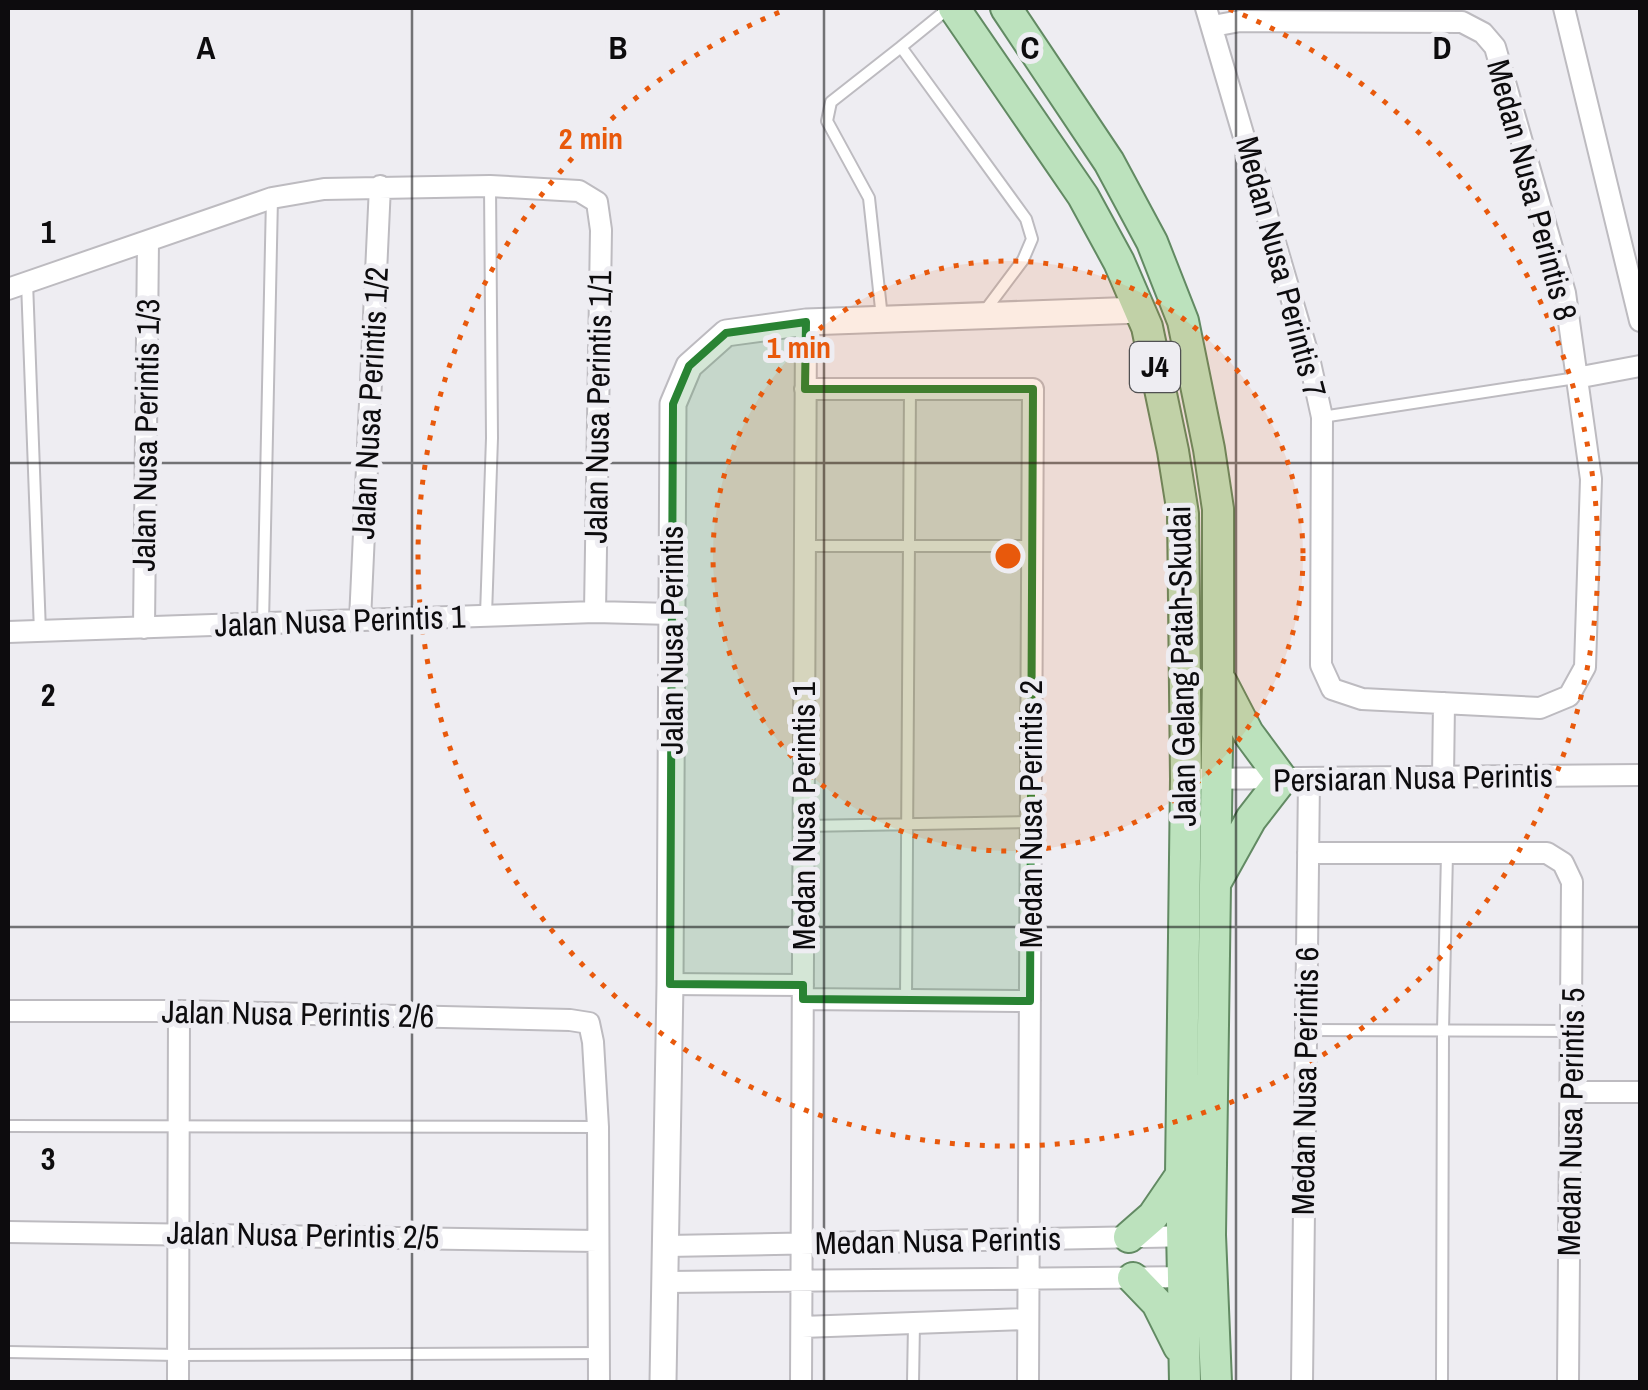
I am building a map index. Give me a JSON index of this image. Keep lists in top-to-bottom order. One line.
{"streets":{"main road":["J4","Jalan Gelang Patah-Skudai"],"street":["Medan Nusa Perintis 8","Medan Nusa Perintis 7","Jalan Nusa Perintis 1/2","Jalan Nusa Perintis 1/1","Jalan Nusa Perintis 1/3","Jalan Nusa Perintis 1","Jalan Nusa Perintis","Persiaran Nusa Perintis","Medan Nusa Perintis 2","Medan Nusa Perintis 1","Jalan Nusa Perintis 2/6","Medan Nusa Perintis 6","Medan Nusa Perintis 5","Jalan Nusa Perintis 2/5","Medan Nusa Perintis"]},"crossings":[["Medan Nusa Perintis 8","Medan Nusa Perintis 7"],["Jalan Nusa Perintis 1/2","Jalan Nusa Perintis 1"],["Jalan Nusa Perintis 1/1","Jalan Nusa Perintis 1"],["Jalan Nusa Perintis 1/3","Jalan Nusa Perintis 1"],["Jalan Nusa Perintis 1","Jalan Nusa Perintis"],["Jalan Nusa Perintis","Jalan Gelang Patah-Skudai"],["Jalan Nusa Perintis","Medan Nusa Perintis"],["Jalan Gelang Patah-Skudai","Persiaran Nusa Perintis"],["Jalan Gelang Patah-Skudai","Medan Nusa Perintis"],["Persiaran Nusa Perintis","Medan Nusa Perintis 6"],["Medan Nusa Perintis 2","Medan Nusa Perintis"],["Medan Nusa Perintis 1","Medan Nusa Perintis"]],"grid":{"columns":["A","B","C","D"],"rows":["1","2","3"]},"rings":["2 min","1 min"]}
